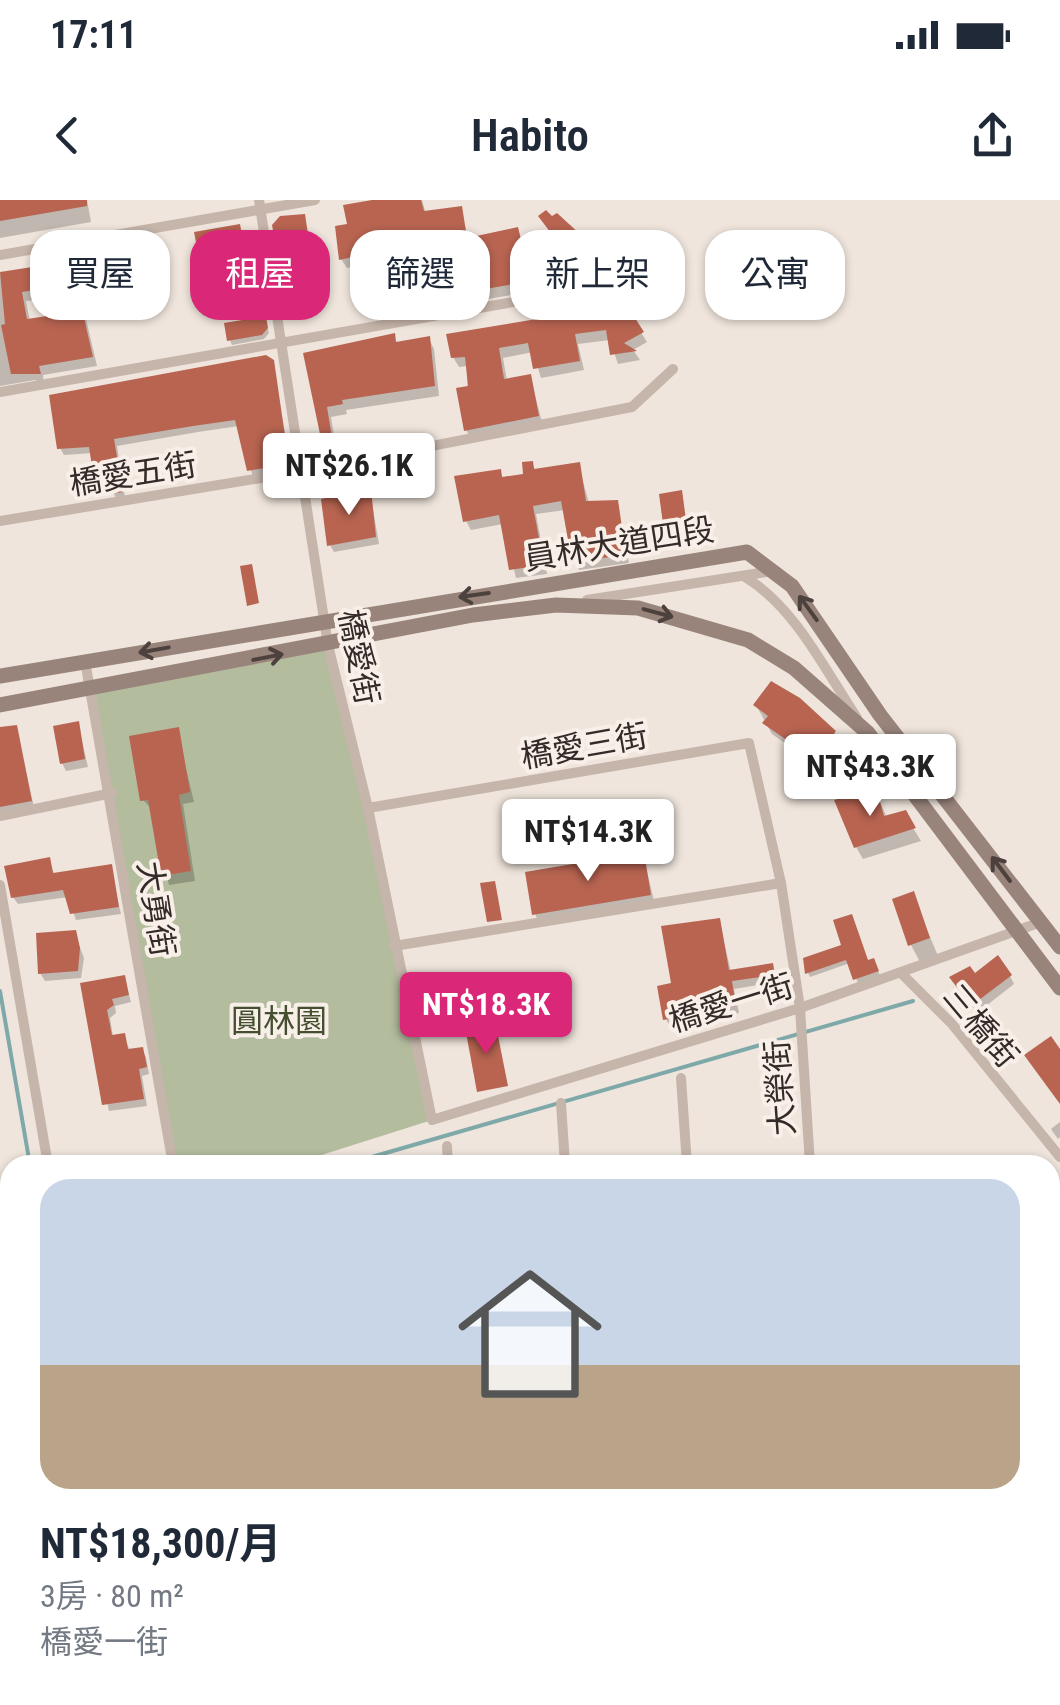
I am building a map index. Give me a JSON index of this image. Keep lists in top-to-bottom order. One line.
{"streets":{"main road":["員林大道四段"],"street":["橋愛五街","橋愛街","橋愛三街","大勇街","橋愛一街","三橋街","大榮街"]},"crossings":[["橋愛五街","橋愛街"],["員林大道四段","橋愛街"],["員林大道四段","大勇街"],["員林大道四段","橋愛一街"],["橋愛街","橋愛三街"],["橋愛街","橋愛一街"],["橋愛三街","大榮街"],["橋愛一街","三橋街"],["橋愛一街","大榮街"]],"parks":["圓林園"],"page":{"status":"17:11","header":"Habito","chip":["買屋","租屋","篩選","新上架","公寓"],"price":["NT$26.1K","NT$43.3K","NT$14.3K","NT$18.3K"],"list":[{"name":"NT$18,300/月","note":"3房 · 80 m² · 橋愛一街"}]}}
